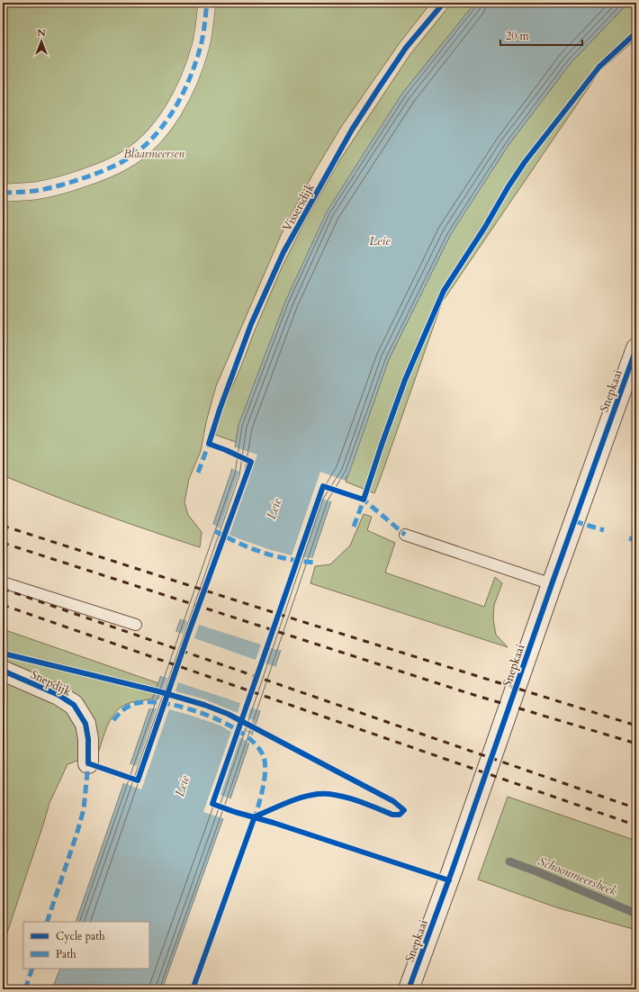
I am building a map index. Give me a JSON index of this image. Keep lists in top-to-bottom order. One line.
{"streets":{"street":["Snepkaai","Snepdijk"],"cycle path":["Vissersdijk"]},"water":["Leie","Schoonmeersbeek"],"parks":["Blaarmeersen"],"legend":["Cycle path","Path"],"scale_bar":"20 m","north":"top"}
